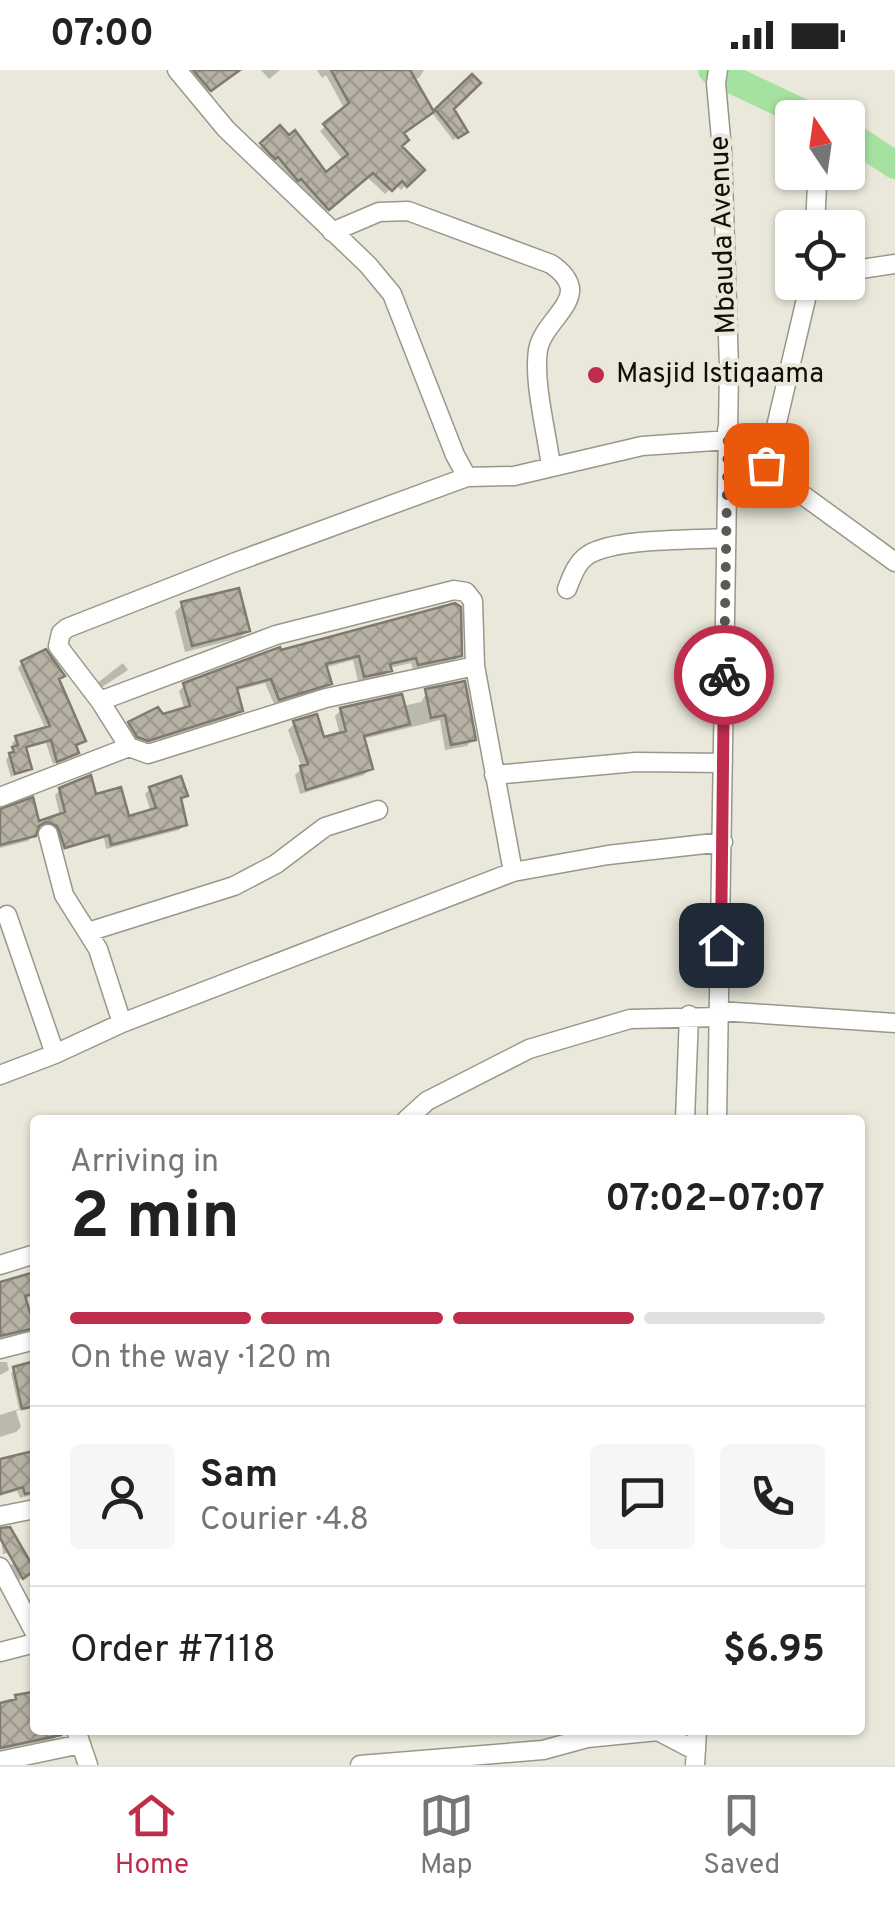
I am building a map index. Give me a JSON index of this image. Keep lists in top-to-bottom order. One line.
{"streets":{"street":["Mbauda Avenue"]},"places":["Masjid Istiqaama"],"north":"top","page":{"status":"07:00","heading":["2 min","Arriving in","07:02–07:07"],"panel":["Sam","Courier · 4.8","Order #7118","$6.95"],"bar":"On the way · 120 m","tabs":["Home","Map","Saved"]}}
